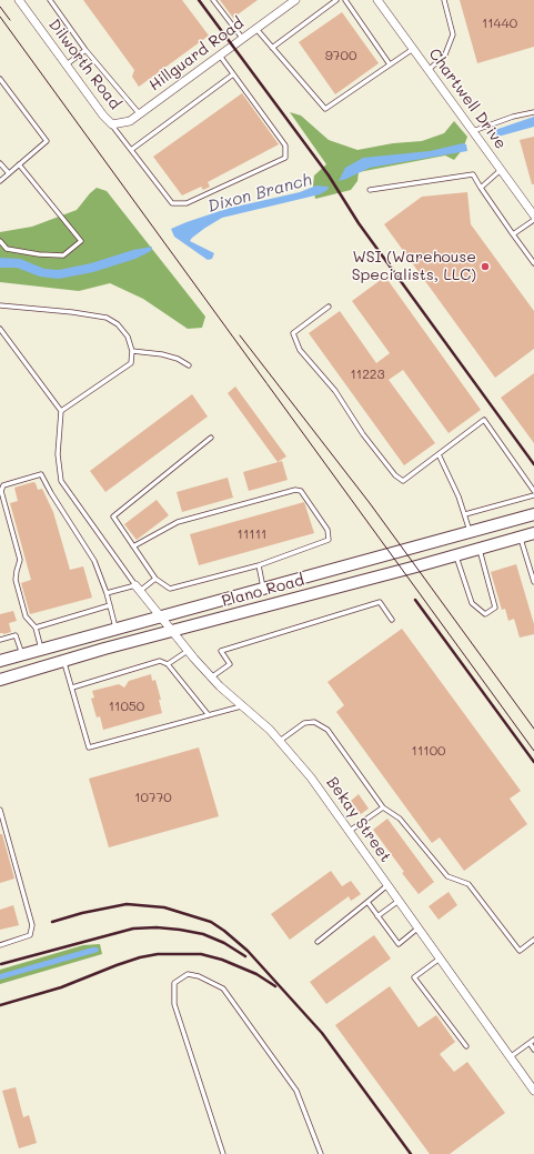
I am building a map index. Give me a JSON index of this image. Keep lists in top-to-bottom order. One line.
{"streets":{"main road":["Plano Road"],"street":["Hillguard Road","Dilworth Road","Chartwell Drive","Bekay Street"]},"crossings":[["Hillguard Road","Dilworth Road"],["Plano Road","Bekay Street"]],"water":["Dixon Branch"],"places":["WSI (Warehouse Specialists, LLC)"],"house_numbers":["11440","9700","11223","11111","11050","11100","10770"]}
